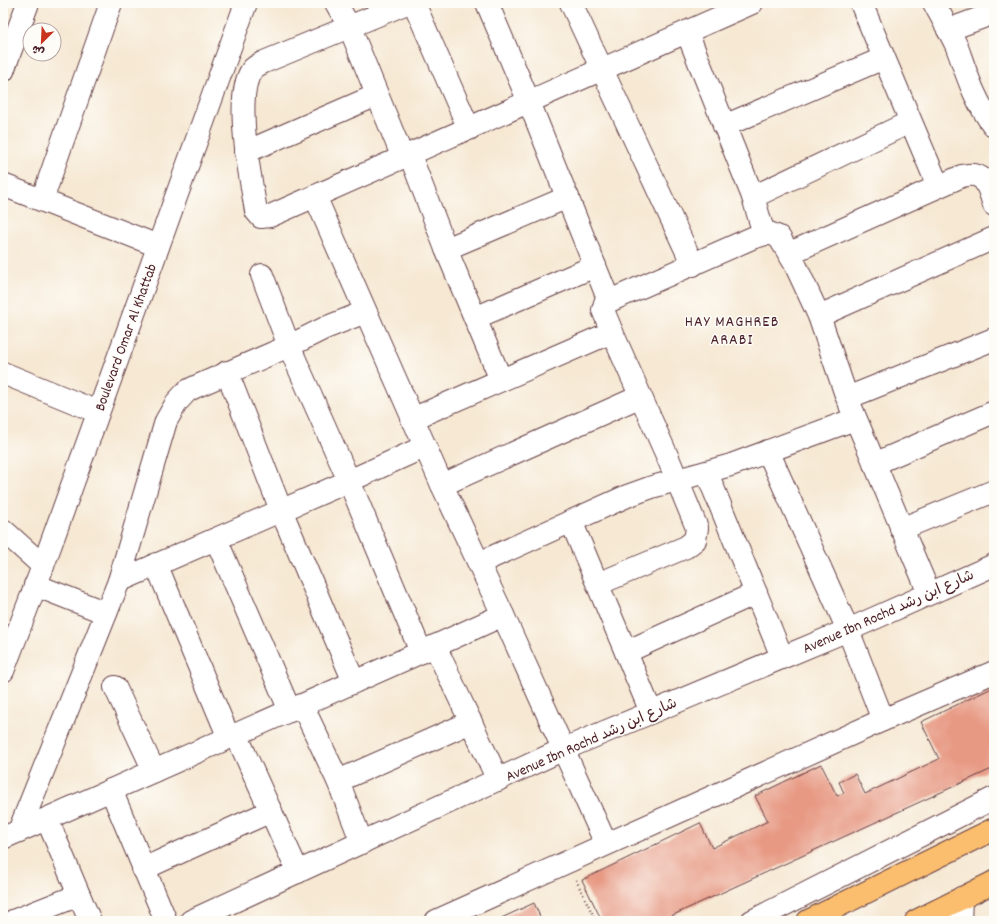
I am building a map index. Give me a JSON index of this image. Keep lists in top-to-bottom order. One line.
{"streets":{"street":["Boulevard Omar Al Khattab","Avenue Ibn Rochd شارع ابن رشد"]},"districts":["HAY MAGHREB ARABI"],"north":"bottom left"}
